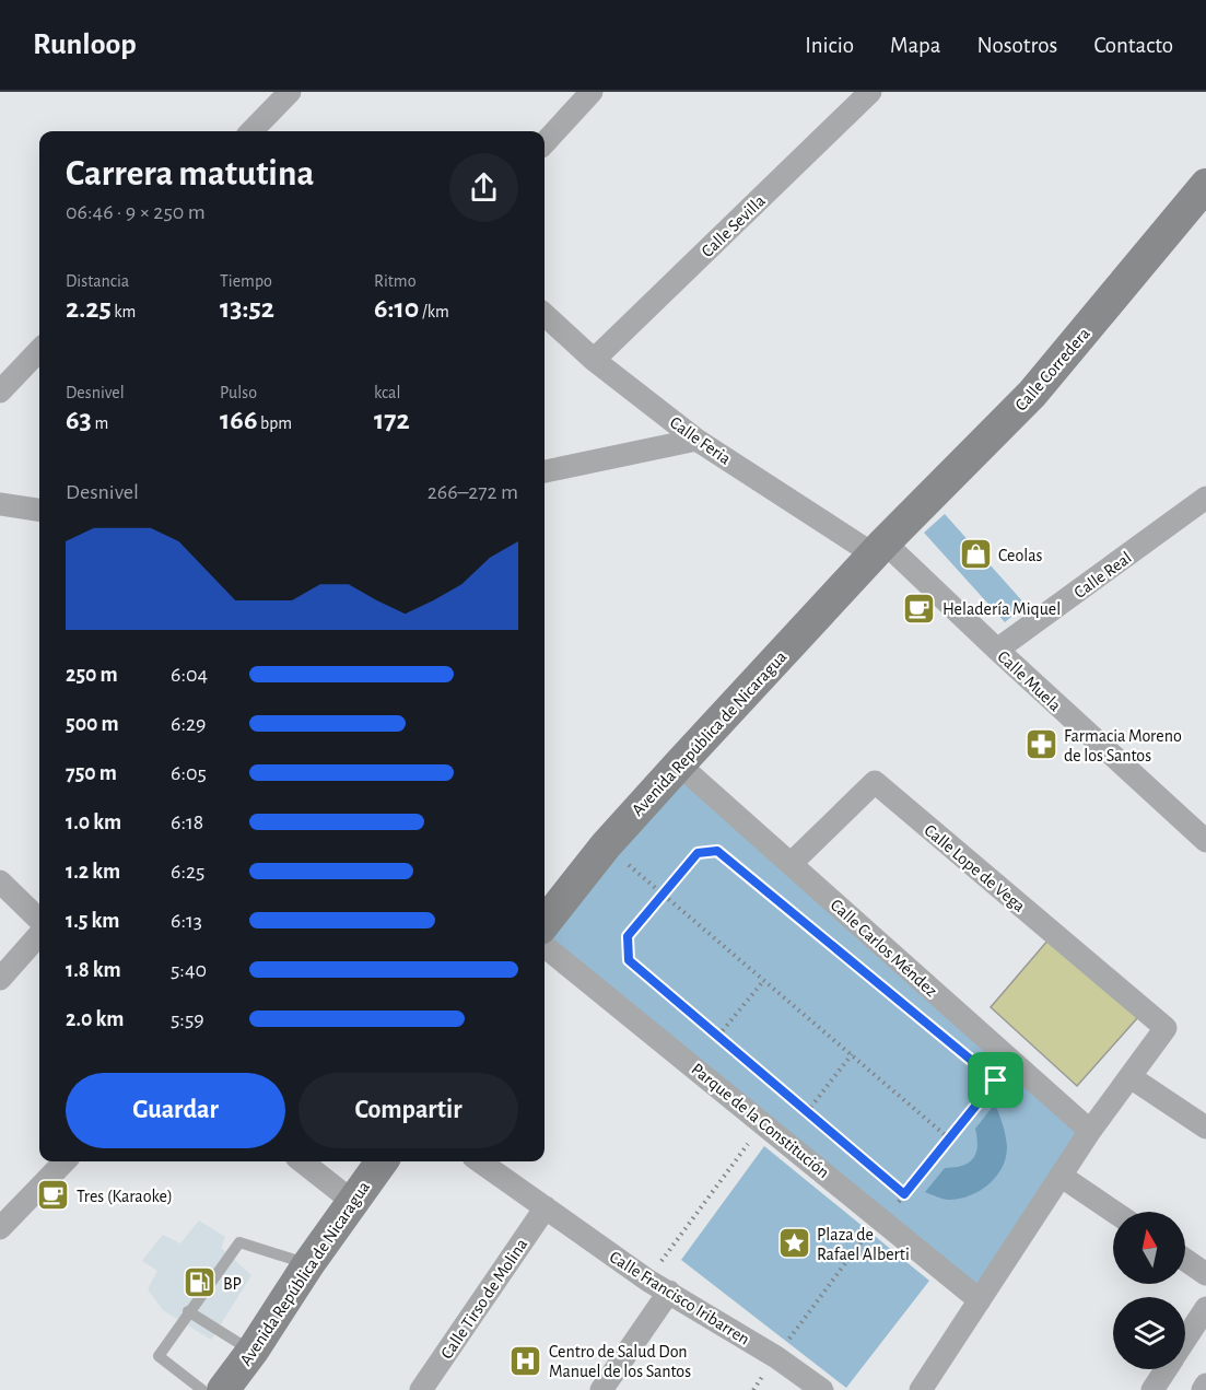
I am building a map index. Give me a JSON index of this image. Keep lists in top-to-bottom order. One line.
{"streets":{"street":["Calle Sevilla","Calle Corredera","Calle Feria","Calle Real","Calle Muela","Avenida República de Nicaragua","Calle Lope de Vega","Calle Carlos Méndez","Parque de la Constitución","Calle Francisco Iribarren","Calle Tirso de Molina"]},"crossings":[["Calle Sevilla","Calle Feria"],["Calle Corredera","Calle Feria"],["Calle Corredera","Calle Muela"],["Calle Corredera","Avenida República de Nicaragua"],["Calle Feria","Calle Muela"],["Calle Feria","Avenida República de Nicaragua"],["Calle Real","Calle Muela"],["Calle Muela","Avenida República de Nicaragua"],["Avenida República de Nicaragua","Calle Carlos Méndez"],["Calle Lope de Vega","Calle Carlos Méndez"],["Calle Francisco Iribarren","Calle Tirso de Molina"]],"places":{"shop":["Ceolas"],"cafe":["Heladería Miquel","Tres (Karaoke)"],"pharmacy":["Farmacia Moreno de los Santos"],"place":["Plaza de Rafael Alberti"],"fuel station":["BP"],"hospital":["Centro de Salud Don Manuel de los Santos"]},"north":"top","page":{"header":"Runloop","nav":["Inicio","Mapa","Nosotros","Contacto"],"heading":["Carrera matutina","06:46 · 9 × 250 m"],"stats":[["Distancia","2.25 km"],["Tiempo","13:52"],["Ritmo","6:10 /km"],["Desnivel","63 m"],["Pulso","166 bpm"],["kcal","172"]],"chart":["Desnivel","266–272 m"],"list":[{"name":"250 m","note":"6:04"},{"name":"500 m","note":"6:29"},{"name":"750 m","note":"6:05"},{"name":"1.0 km","note":"6:18"},{"name":"1.2 km","note":"6:25"},{"name":"1.5 km","note":"6:13"},{"name":"1.8 km","note":"5:40"},{"name":"2.0 km","note":"5:59"}],"buttons":["Guardar","Compartir"]}}
